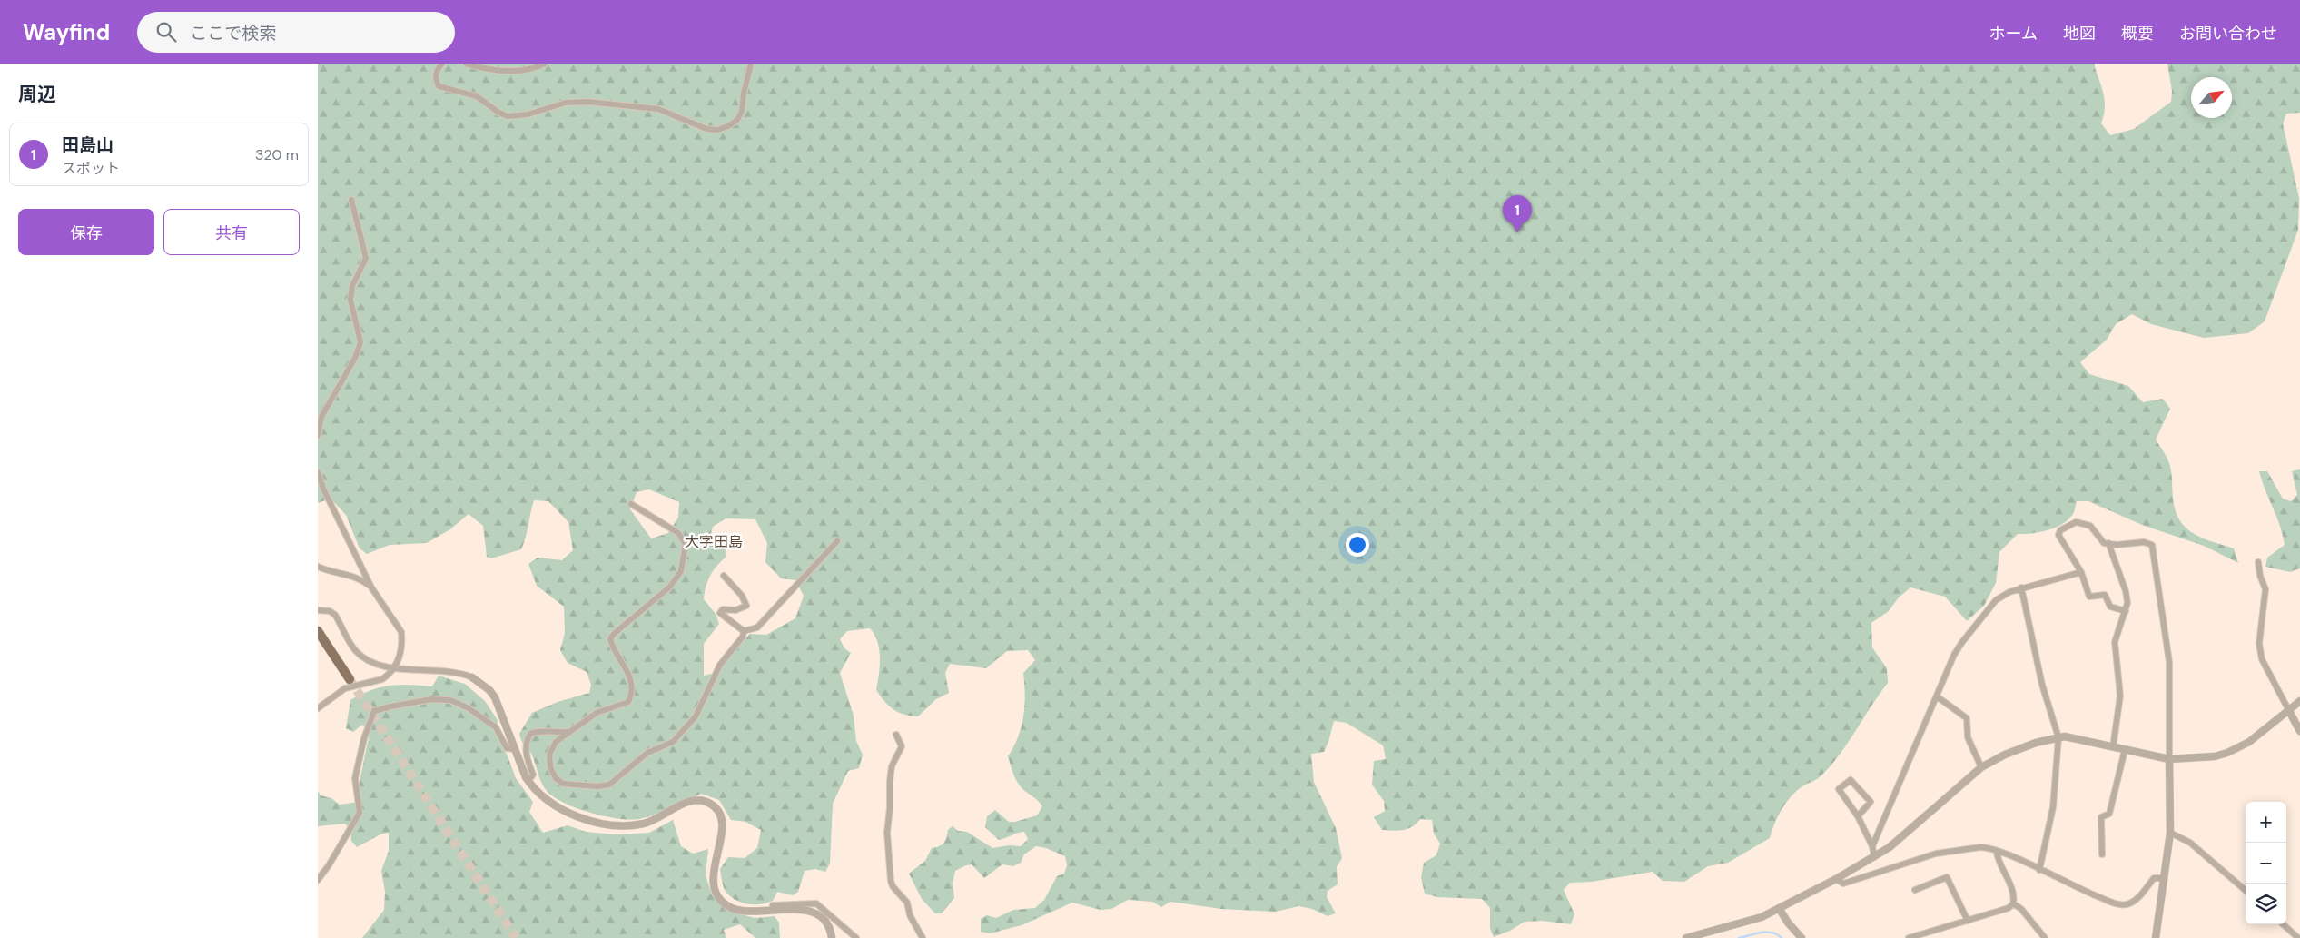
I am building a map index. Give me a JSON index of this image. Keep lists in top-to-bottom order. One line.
{"districts":["大字田島"],"north":"top right","page":{"header":"Wayfind","search":"ここで検索","nav":["ホーム","地図","概要","お問い合わせ"],"heading":"周辺","list":[{"mark":"1","name":"田島山","note":"スポット","value":"320 m"}],"buttons":["保存","共有"],"pins":"1","map_buttons":["+","−"]}}
